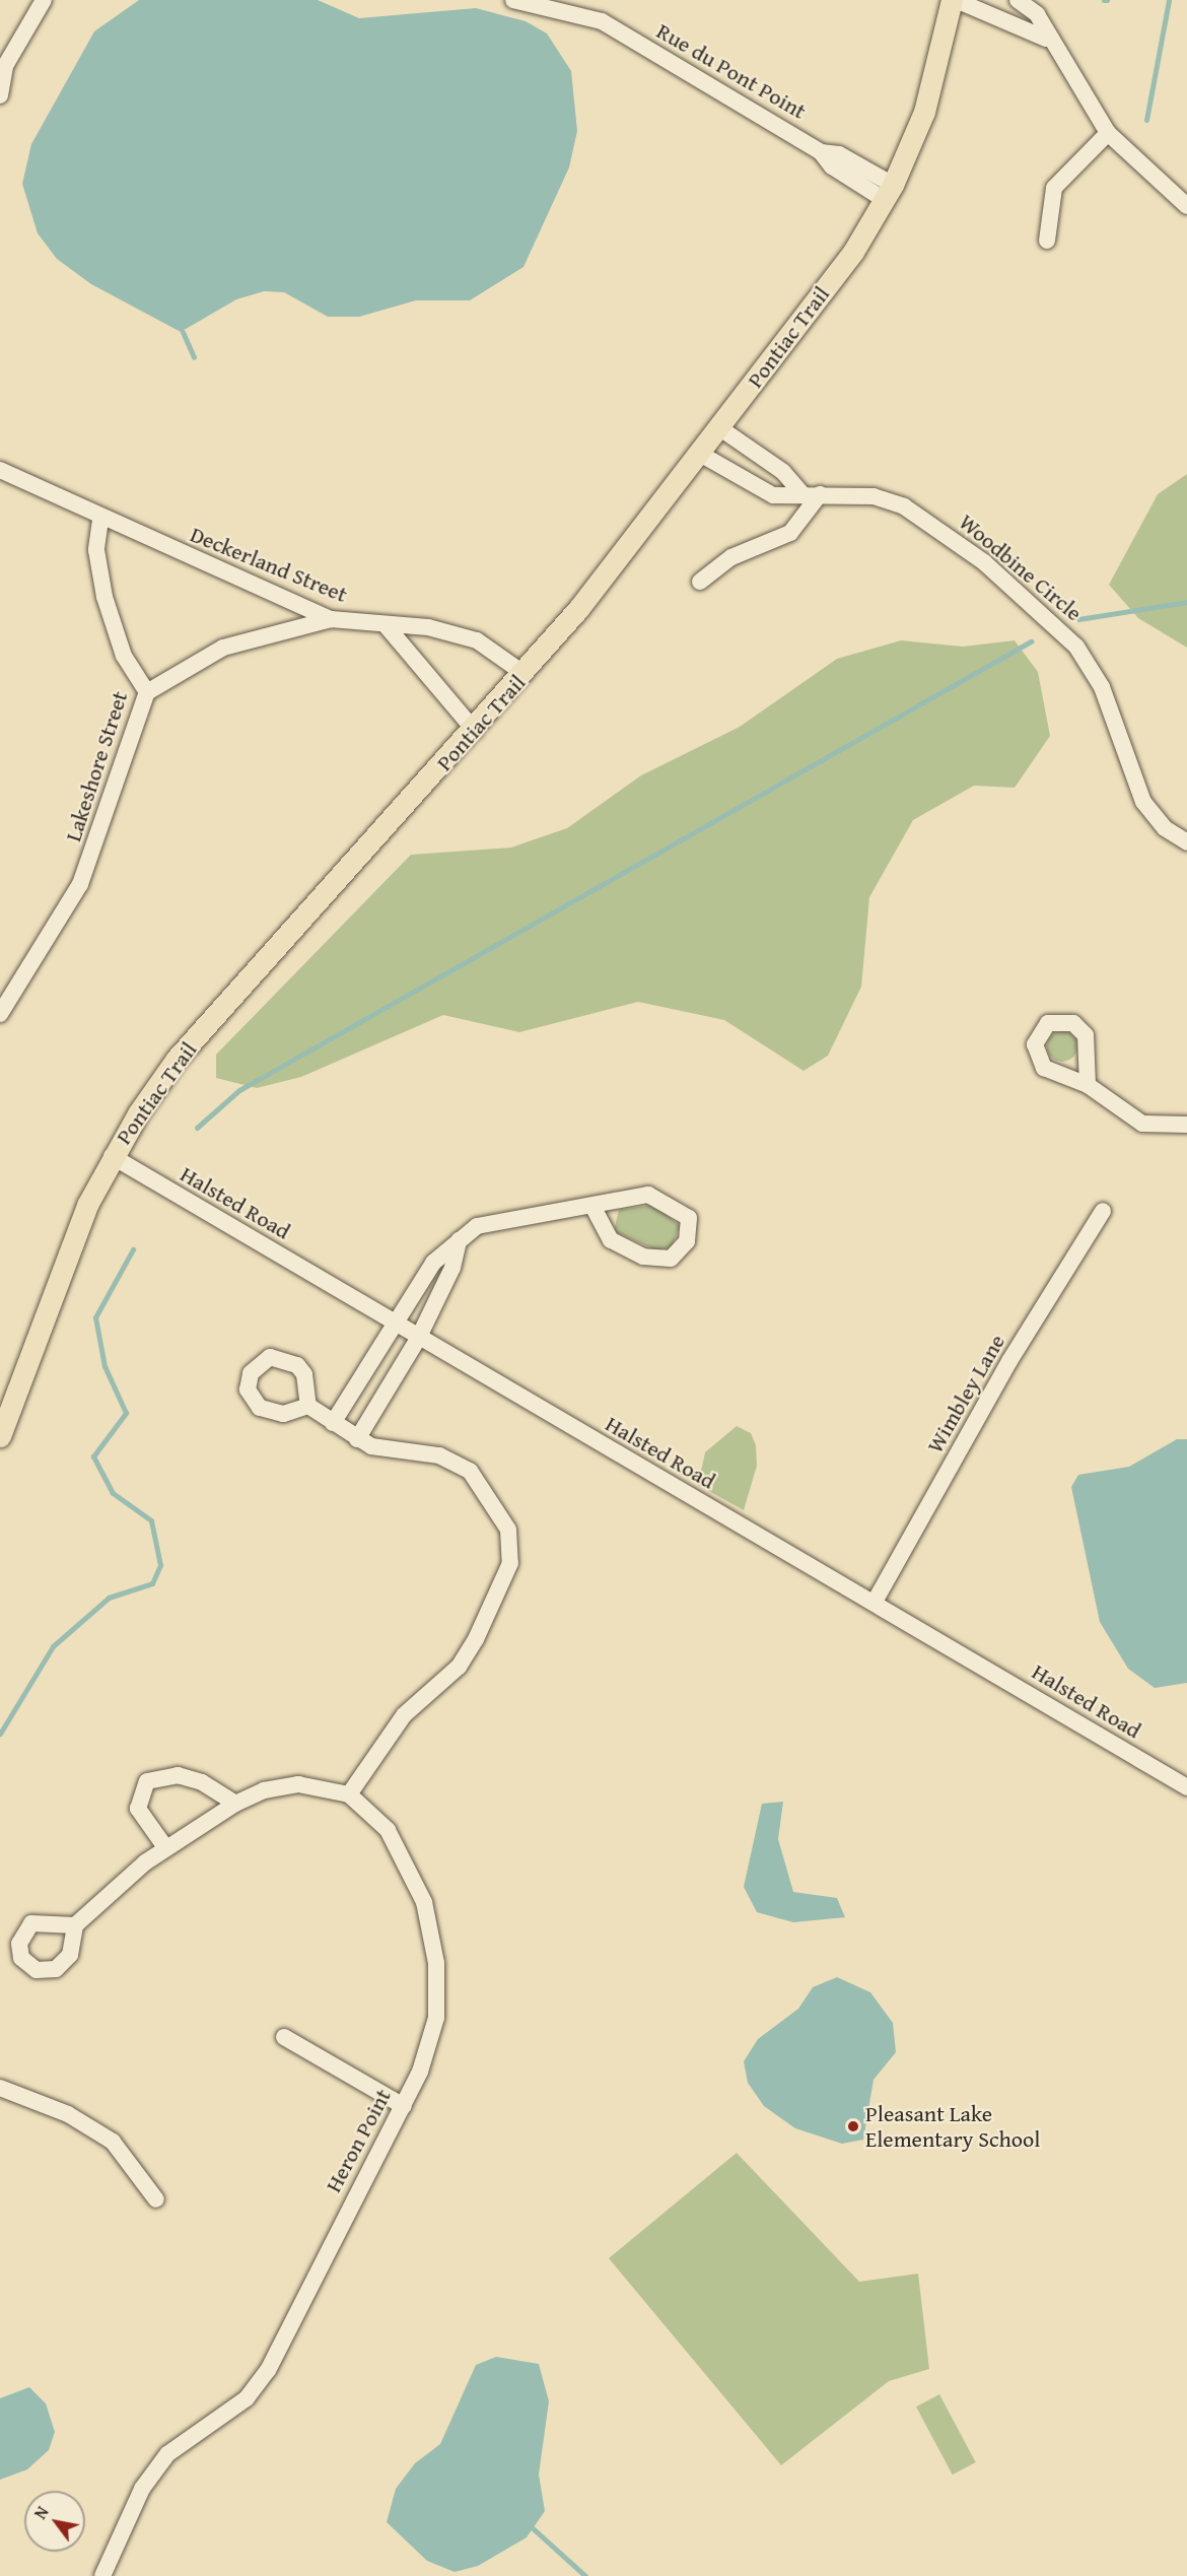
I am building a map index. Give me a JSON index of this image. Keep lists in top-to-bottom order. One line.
{"streets":{"main road":["Pontiac Trail"],"street":["Rue du Pont Point","Deckerland Street","Woodbine Circle","Lakeshore Street","Halsted Road","Wimbley Lane","Heron Point"]},"crossings":[["Rue du Pont Point","Pontiac Trail"],["Pontiac Trail","Deckerland Street"],["Pontiac Trail","Woodbine Circle"],["Pontiac Trail","Halsted Road"],["Deckerland Street","Lakeshore Street"],["Halsted Road","Wimbley Lane"]],"places":["Pleasant Lake Elementary School"],"north":"top left"}
